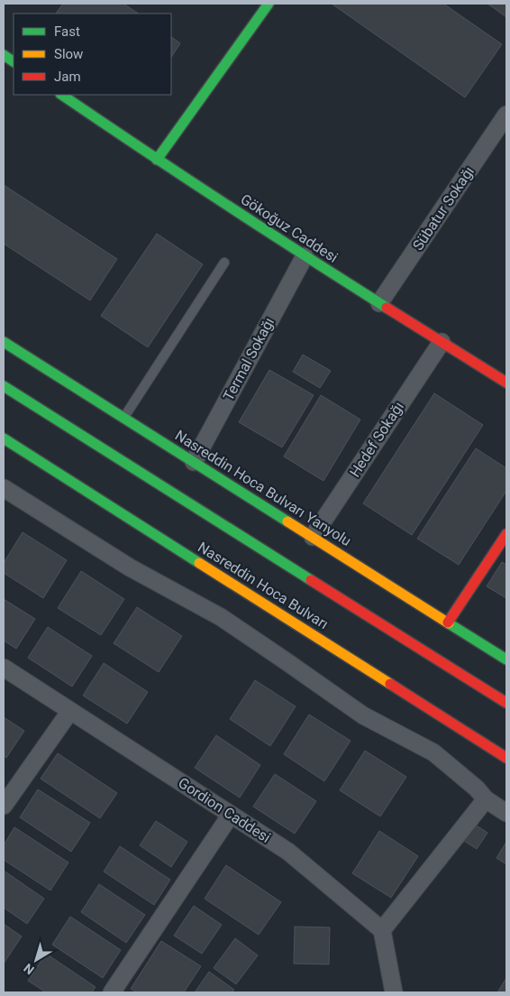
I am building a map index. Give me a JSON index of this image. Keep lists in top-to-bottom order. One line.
{"streets":{"main road":["Gökoğuz Caddesi","Nasreddin Hoca Bulvarı Yanyolu","Nasreddin Hoca Bulvarı"],"street":["Sübatur Sokağı","Termal Sokağı","Hedef Sokağı","Gordion Caddesi"]},"crossings":[["Sübatur Sokağı","Gökoğuz Caddesi"],["Gökoğuz Caddesi","Termal Sokağı"],["Gökoğuz Caddesi","Hedef Sokağı"],["Termal Sokağı","Nasreddin Hoca Bulvarı Yanyolu"],["Hedef Sokağı","Nasreddin Hoca Bulvarı Yanyolu"]],"legend":["Fast","Slow","Jam"],"north":"bottom left"}
